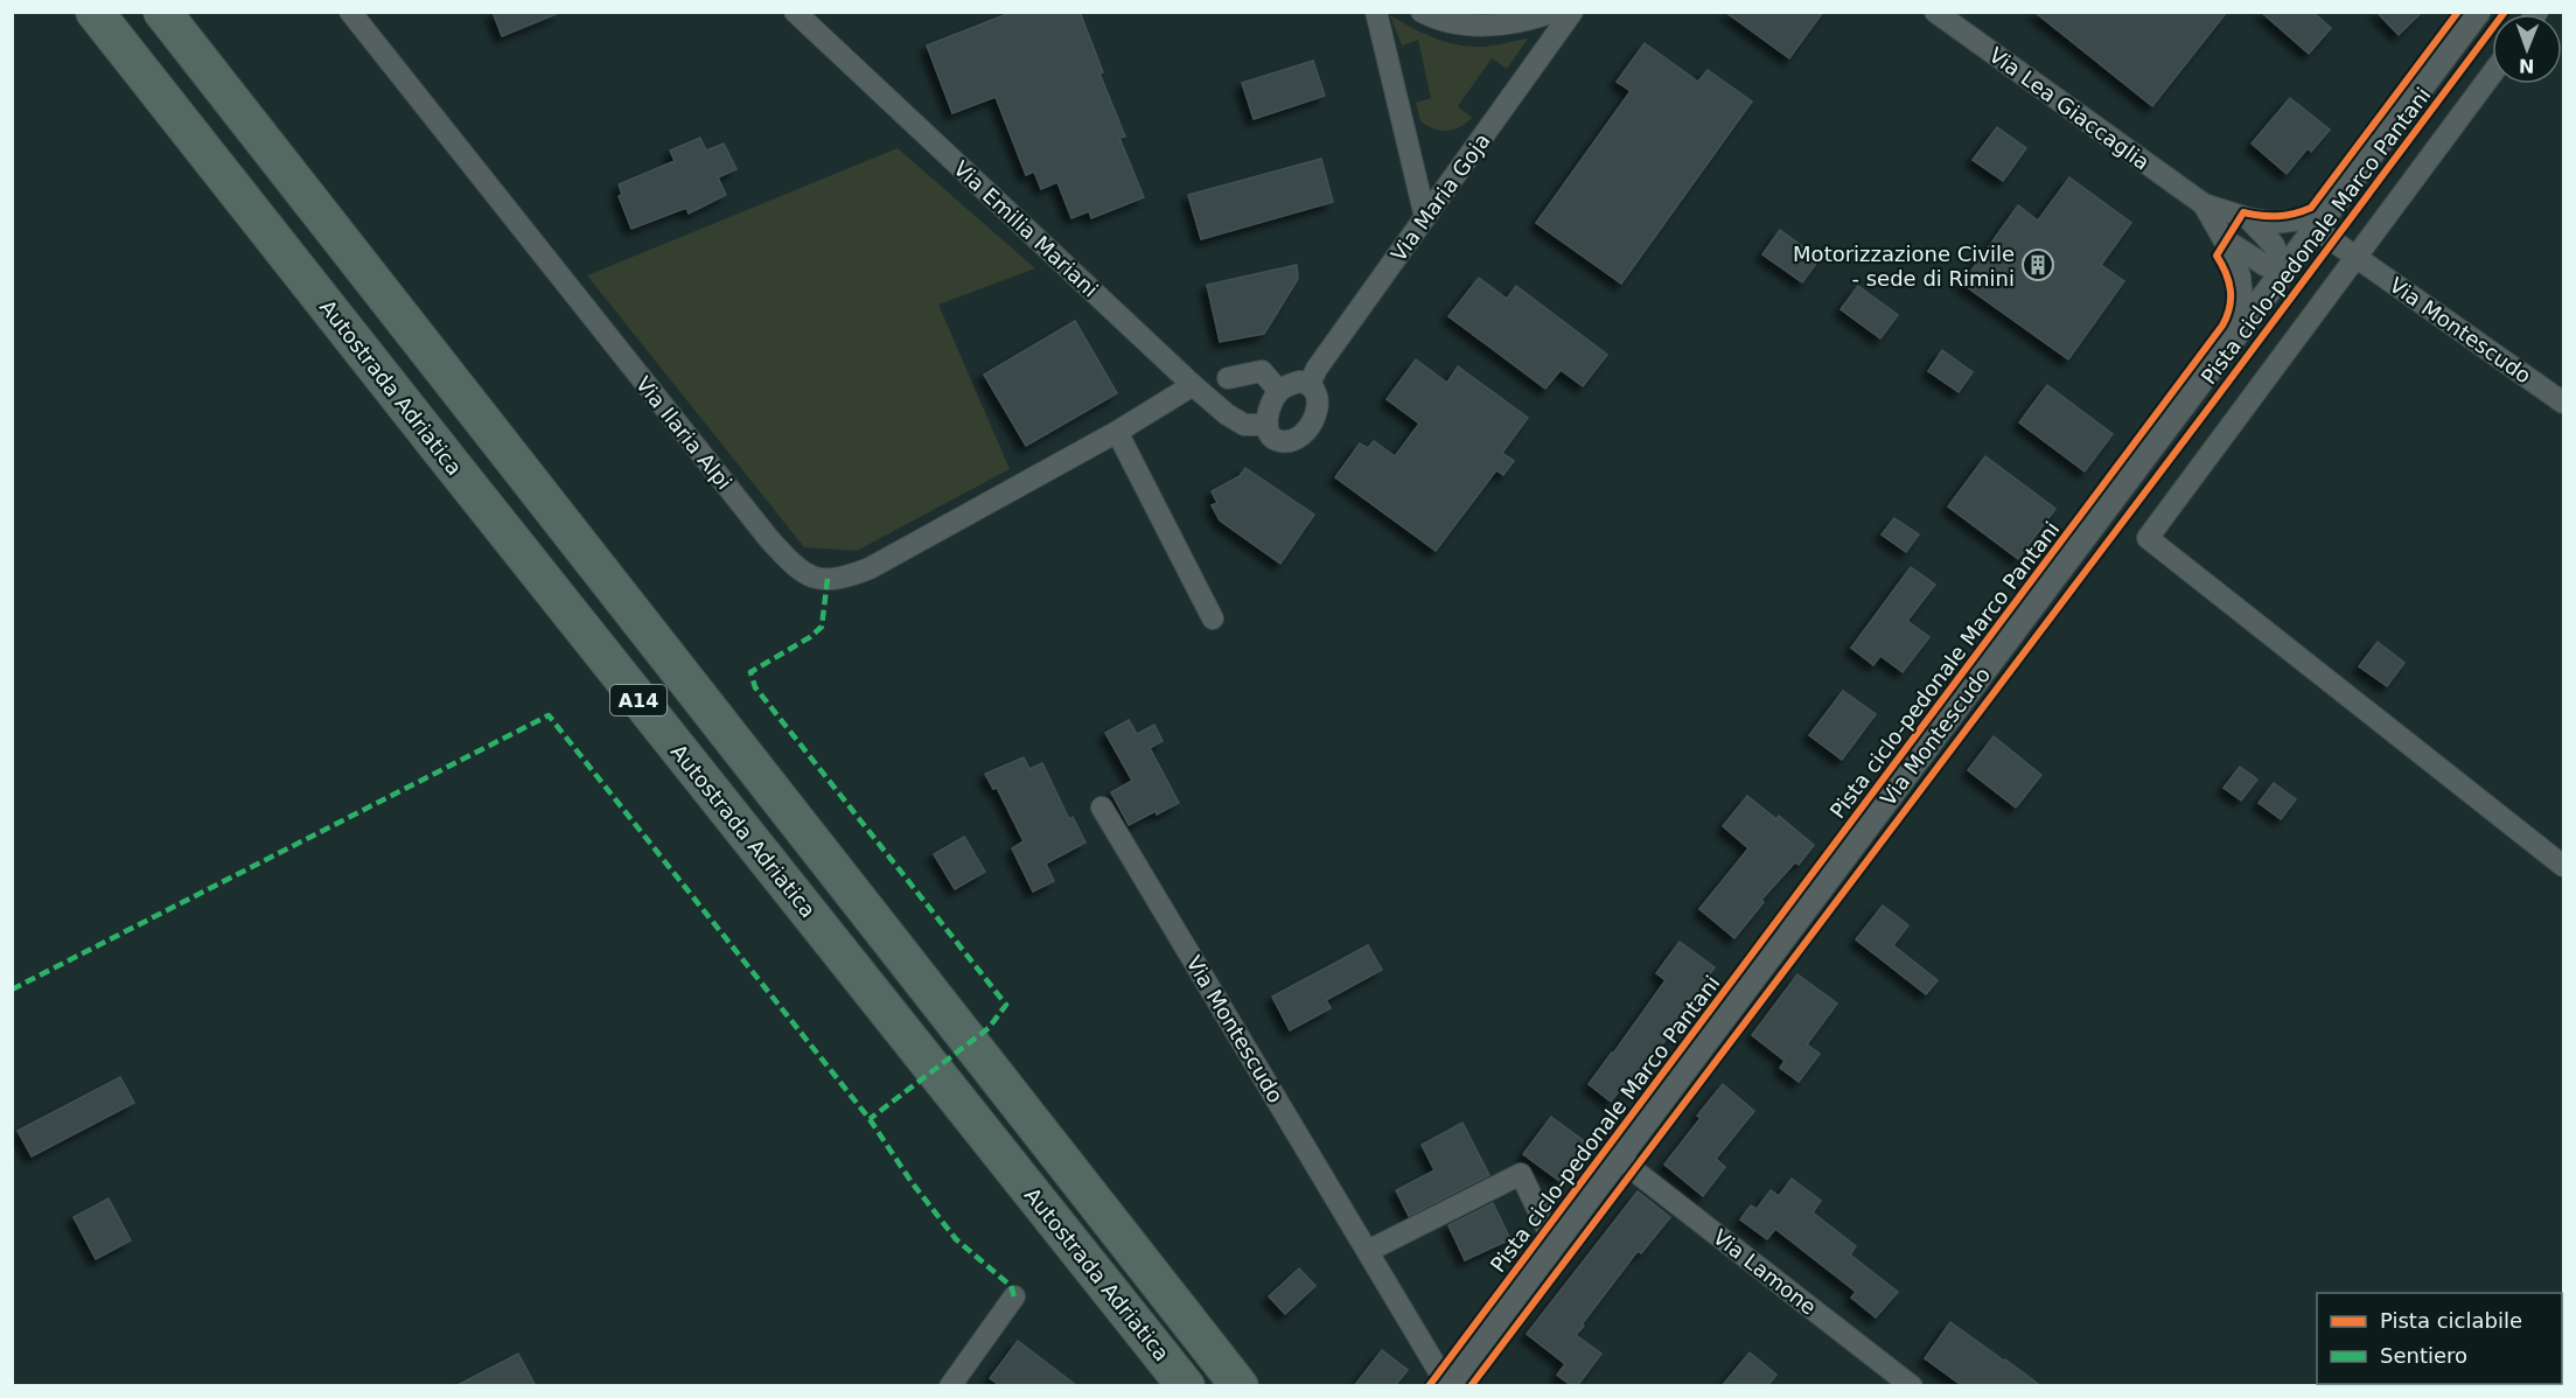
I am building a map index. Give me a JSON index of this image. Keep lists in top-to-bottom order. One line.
{"streets":{"highway":["Autostrada Adriatica","A14"],"street":["Via Lea Giaccaglia","Via Maria Goja","Via Emilia Mariani","Via Montescudo","Via Ilaria Alpi","Via Lamone"],"cycle path":["Pista ciclo-pedonale Marco Pantani"]},"crossings":[["Via Lea Giaccaglia","Via Montescudo"],["Via Maria Goja","Via Emilia Mariani"],["Via Emilia Mariani","Via Ilaria Alpi"],["Via Montescudo","Via Lamone"]],"places":{"building":["Motorizzazione Civile - sede di Rimini"]},"legend":["Pista ciclabile","Sentiero"],"north":"bottom"}
